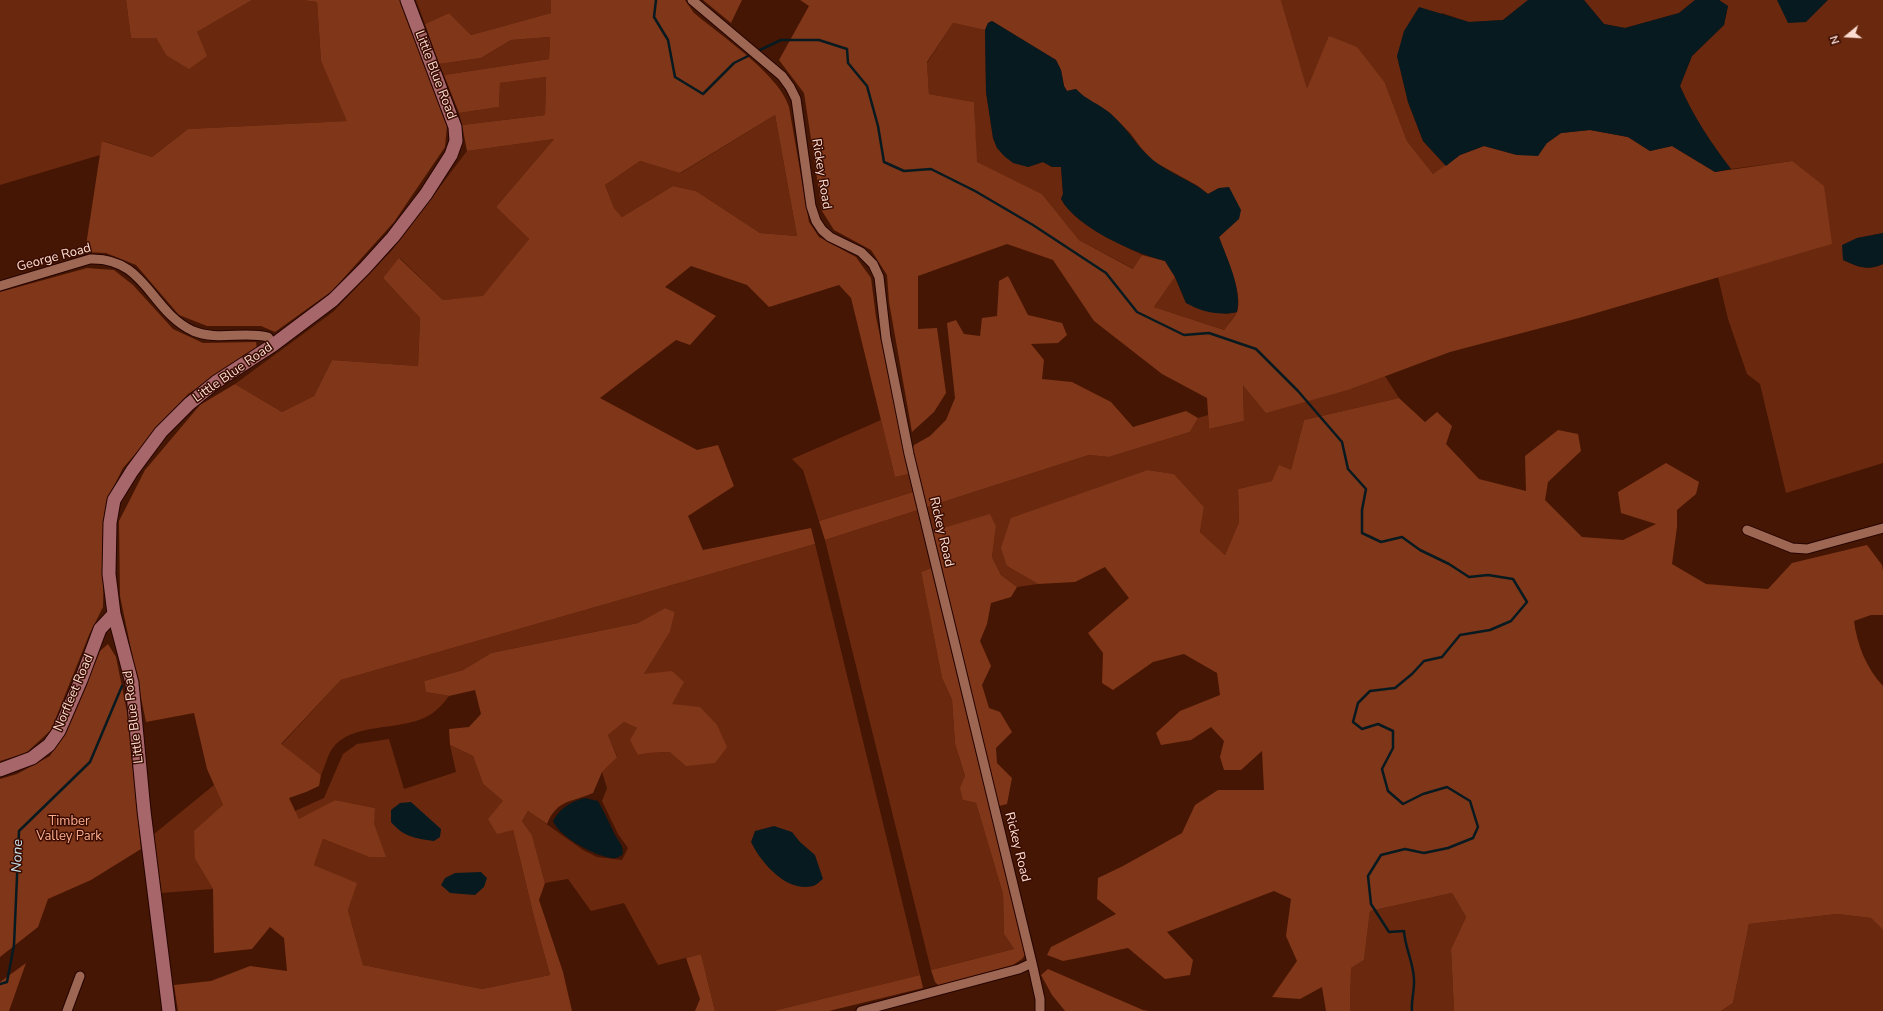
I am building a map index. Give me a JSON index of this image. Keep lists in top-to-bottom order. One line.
{"streets":{"street":["Little Blue Road","Rickey Road","George Road","Norfleet Road"]},"crossings":[["Little Blue Road","George Road"],["Little Blue Road","Norfleet Road"]],"water":["None"],"parks":["Timber Valley Park"],"north":"left"}
